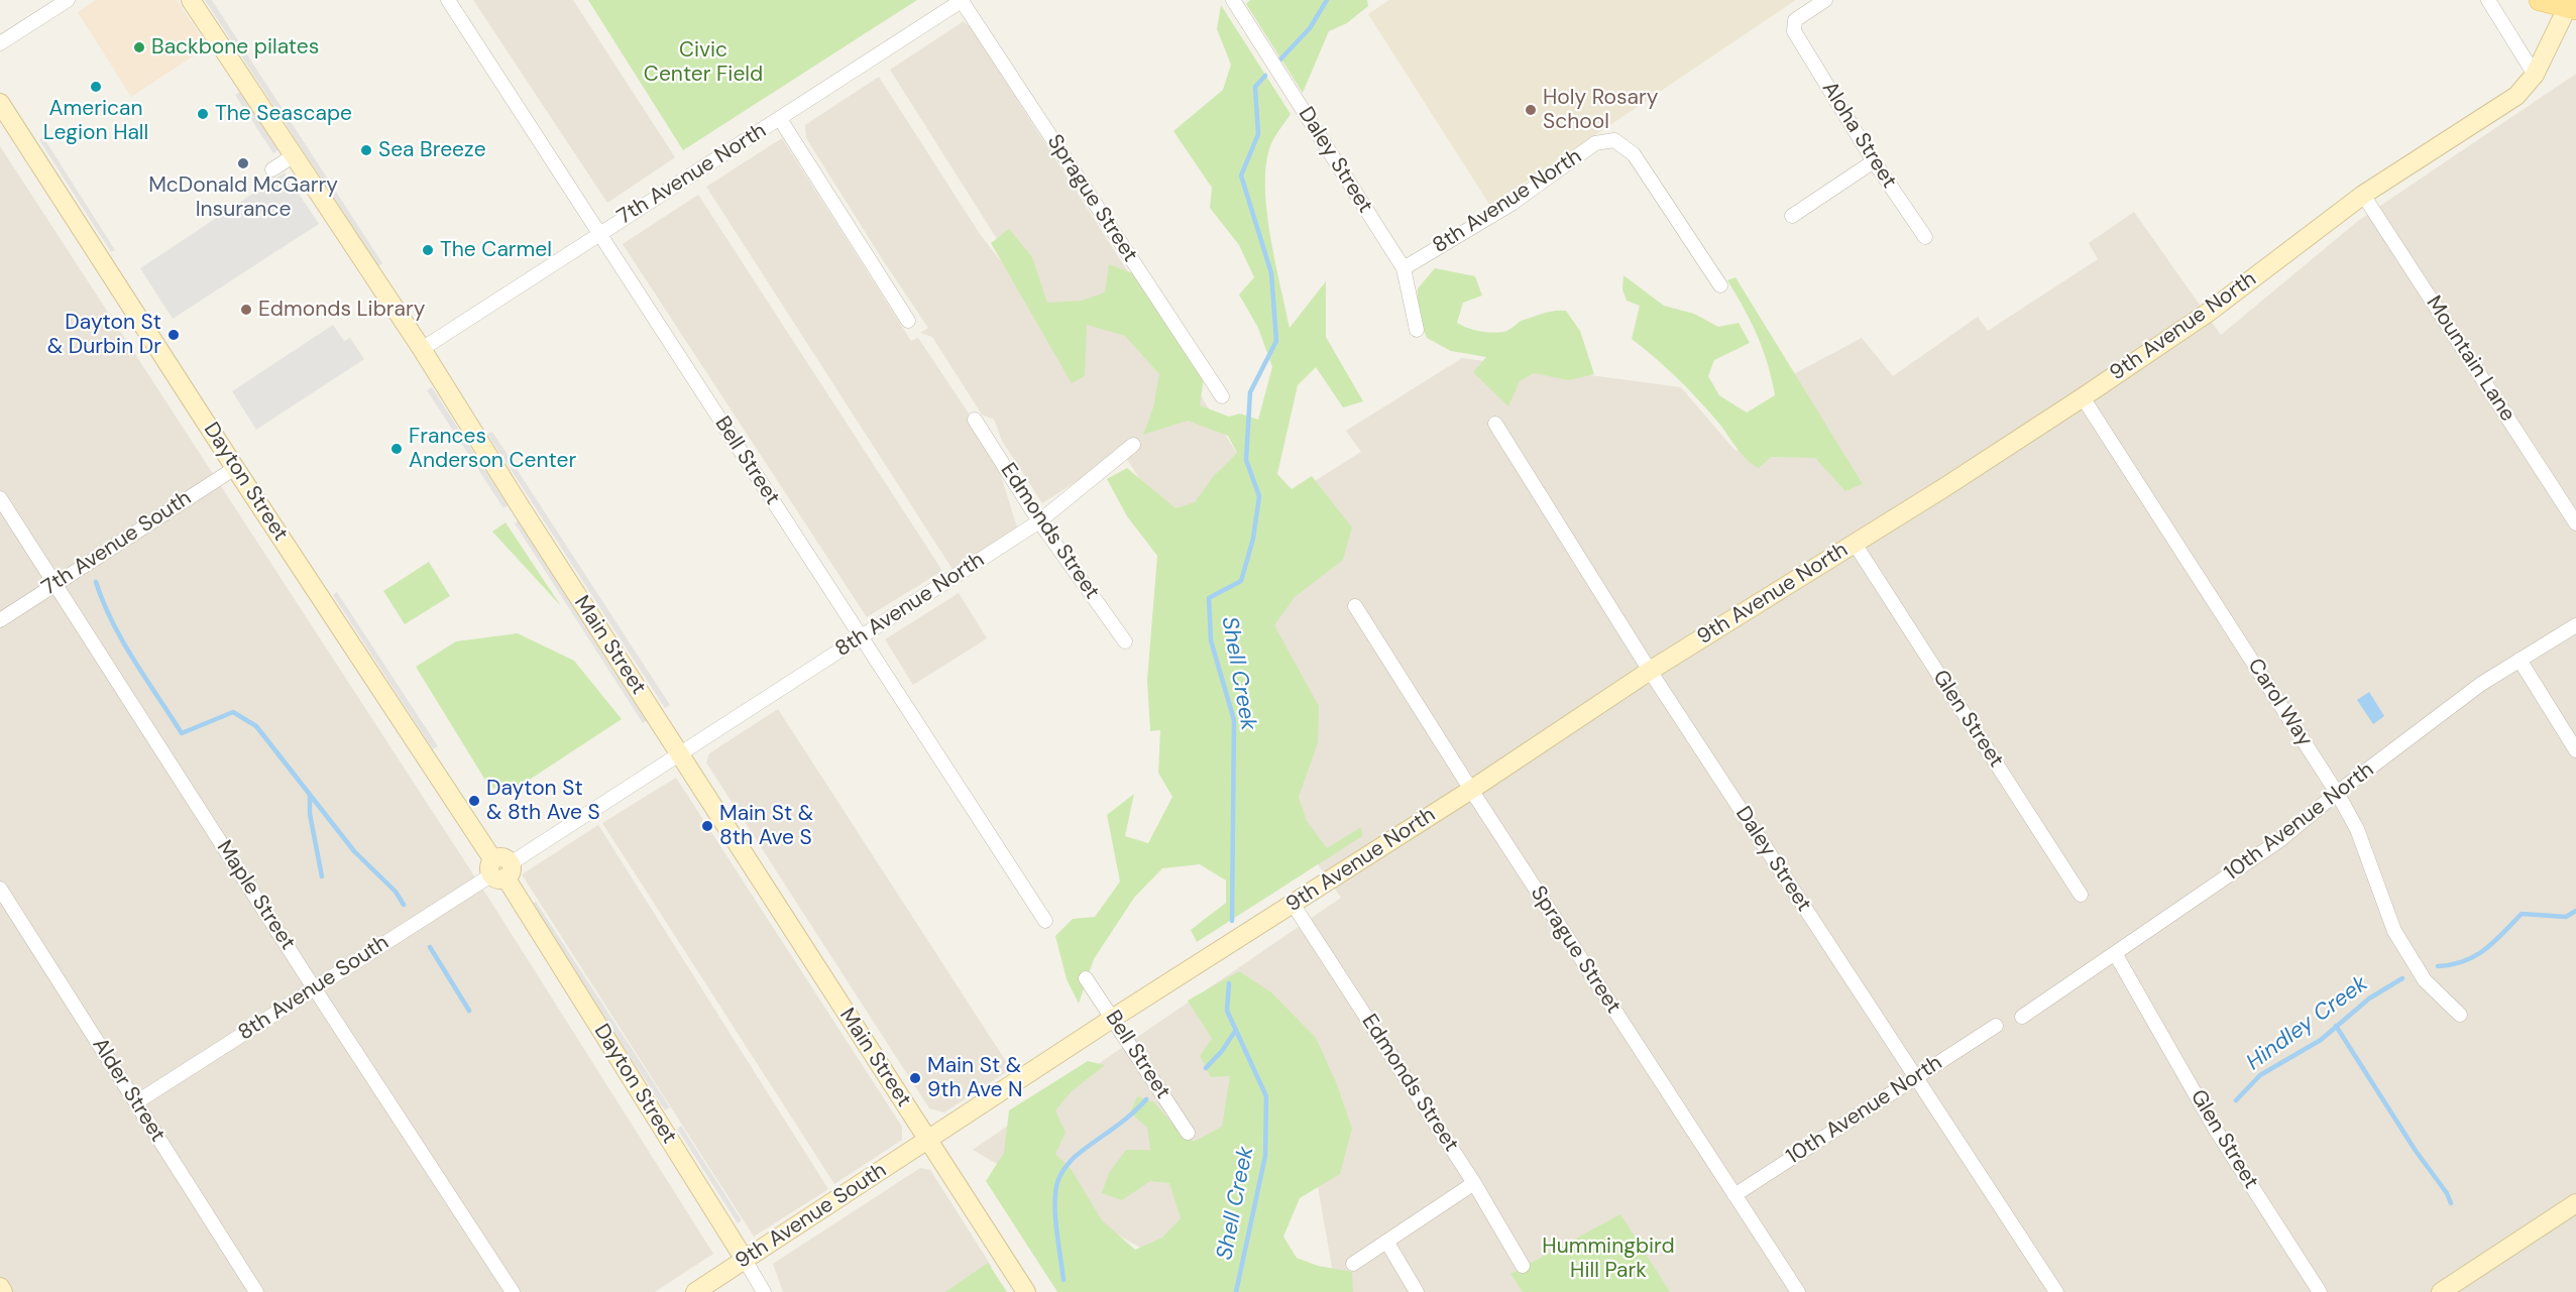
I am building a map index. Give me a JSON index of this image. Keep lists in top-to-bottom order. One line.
{"streets":{"street":["Aloha Street","Daley Street","7th Avenue North","Sprague Street","8th Avenue North","9th Avenue North","Mountain Lane","Bell Street","Dayton Street","Edmonds Street","7th Avenue South","Main Street","Carol Way","Glen Street","10th Avenue North","Maple Street","8th Avenue South","Alder Street","9th Avenue South"]},"crossings":[["Daley Street","8th Avenue North"],["Daley Street","9th Avenue North"],["Daley Street","10th Avenue North"],["7th Avenue North","Sprague Street"],["7th Avenue North","Bell Street"],["7th Avenue North","Main Street"],["Sprague Street","9th Avenue North"],["Sprague Street","10th Avenue North"],["8th Avenue North","Bell Street"],["8th Avenue North","Edmonds Street"],["8th Avenue North","Main Street"],["8th Avenue North","8th Avenue South"],["9th Avenue North","Mountain Lane"],["9th Avenue North","Bell Street"],["9th Avenue North","Edmonds Street"],["9th Avenue North","Main Street"],["9th Avenue North","Carol Way"],["9th Avenue North","Glen Street"],["9th Avenue North","9th Avenue South"],["Dayton Street","7th Avenue South"],["Dayton Street","8th Avenue South"],["Dayton Street","9th Avenue South"],["7th Avenue South","Maple Street"],["Main Street","8th Avenue South"],["Main Street","9th Avenue South"],["Carol Way","10th Avenue North"],["Glen Street","10th Avenue North"],["Maple Street","8th Avenue South"],["8th Avenue South","Alder Street"]],"water":["Shell Creek","Hindley Creek"],"parks":["Civic Center Field","Hummingbird Hill Park"],"places":["Backbone pilates","American Legion Hall","Holy Rosary School","The Seascape","Sea Breeze","McDonald McGarry Insurance","The Carmel","Edmonds Library","Dayton St & Durbin Dr","Frances Anderson Center","Dayton St & 8th Ave S","Main St & 8th Ave S","Main St & 9th Ave N"]}
